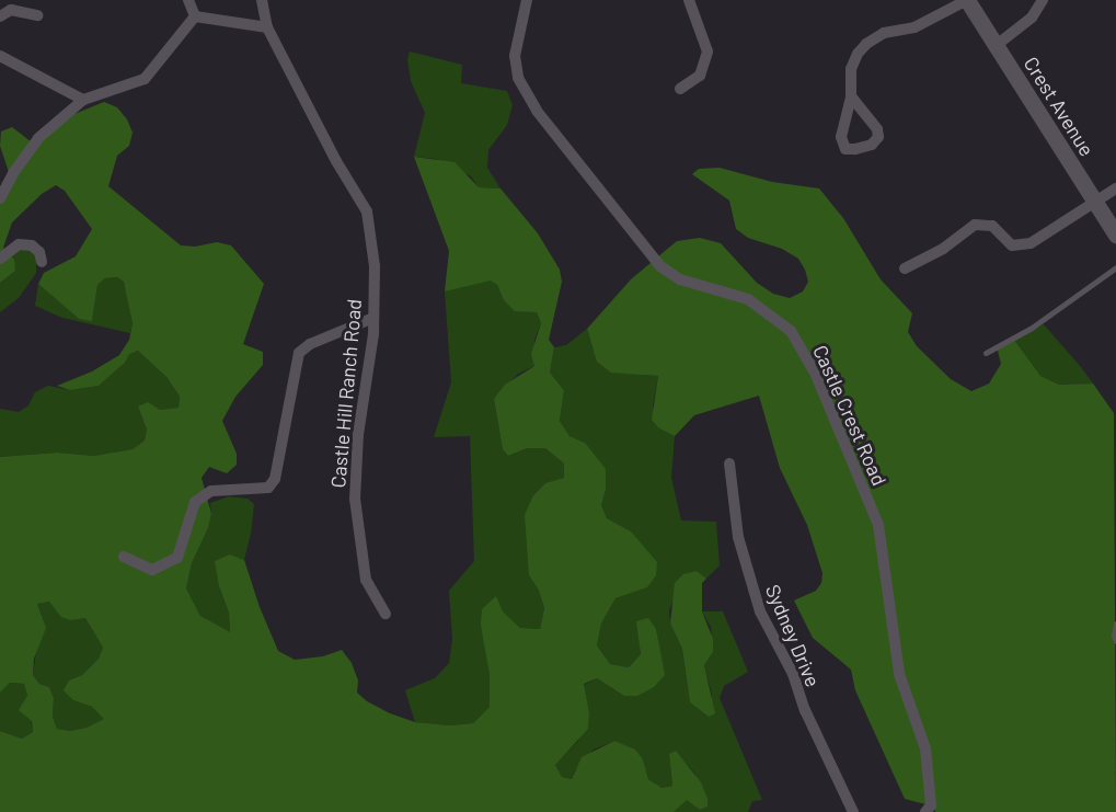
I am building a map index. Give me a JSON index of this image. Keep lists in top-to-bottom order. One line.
{"streets":{"street":["Crest Avenue","Castle Hill Ranch Road","Castle Crest Road","Sydney Drive"]}}
